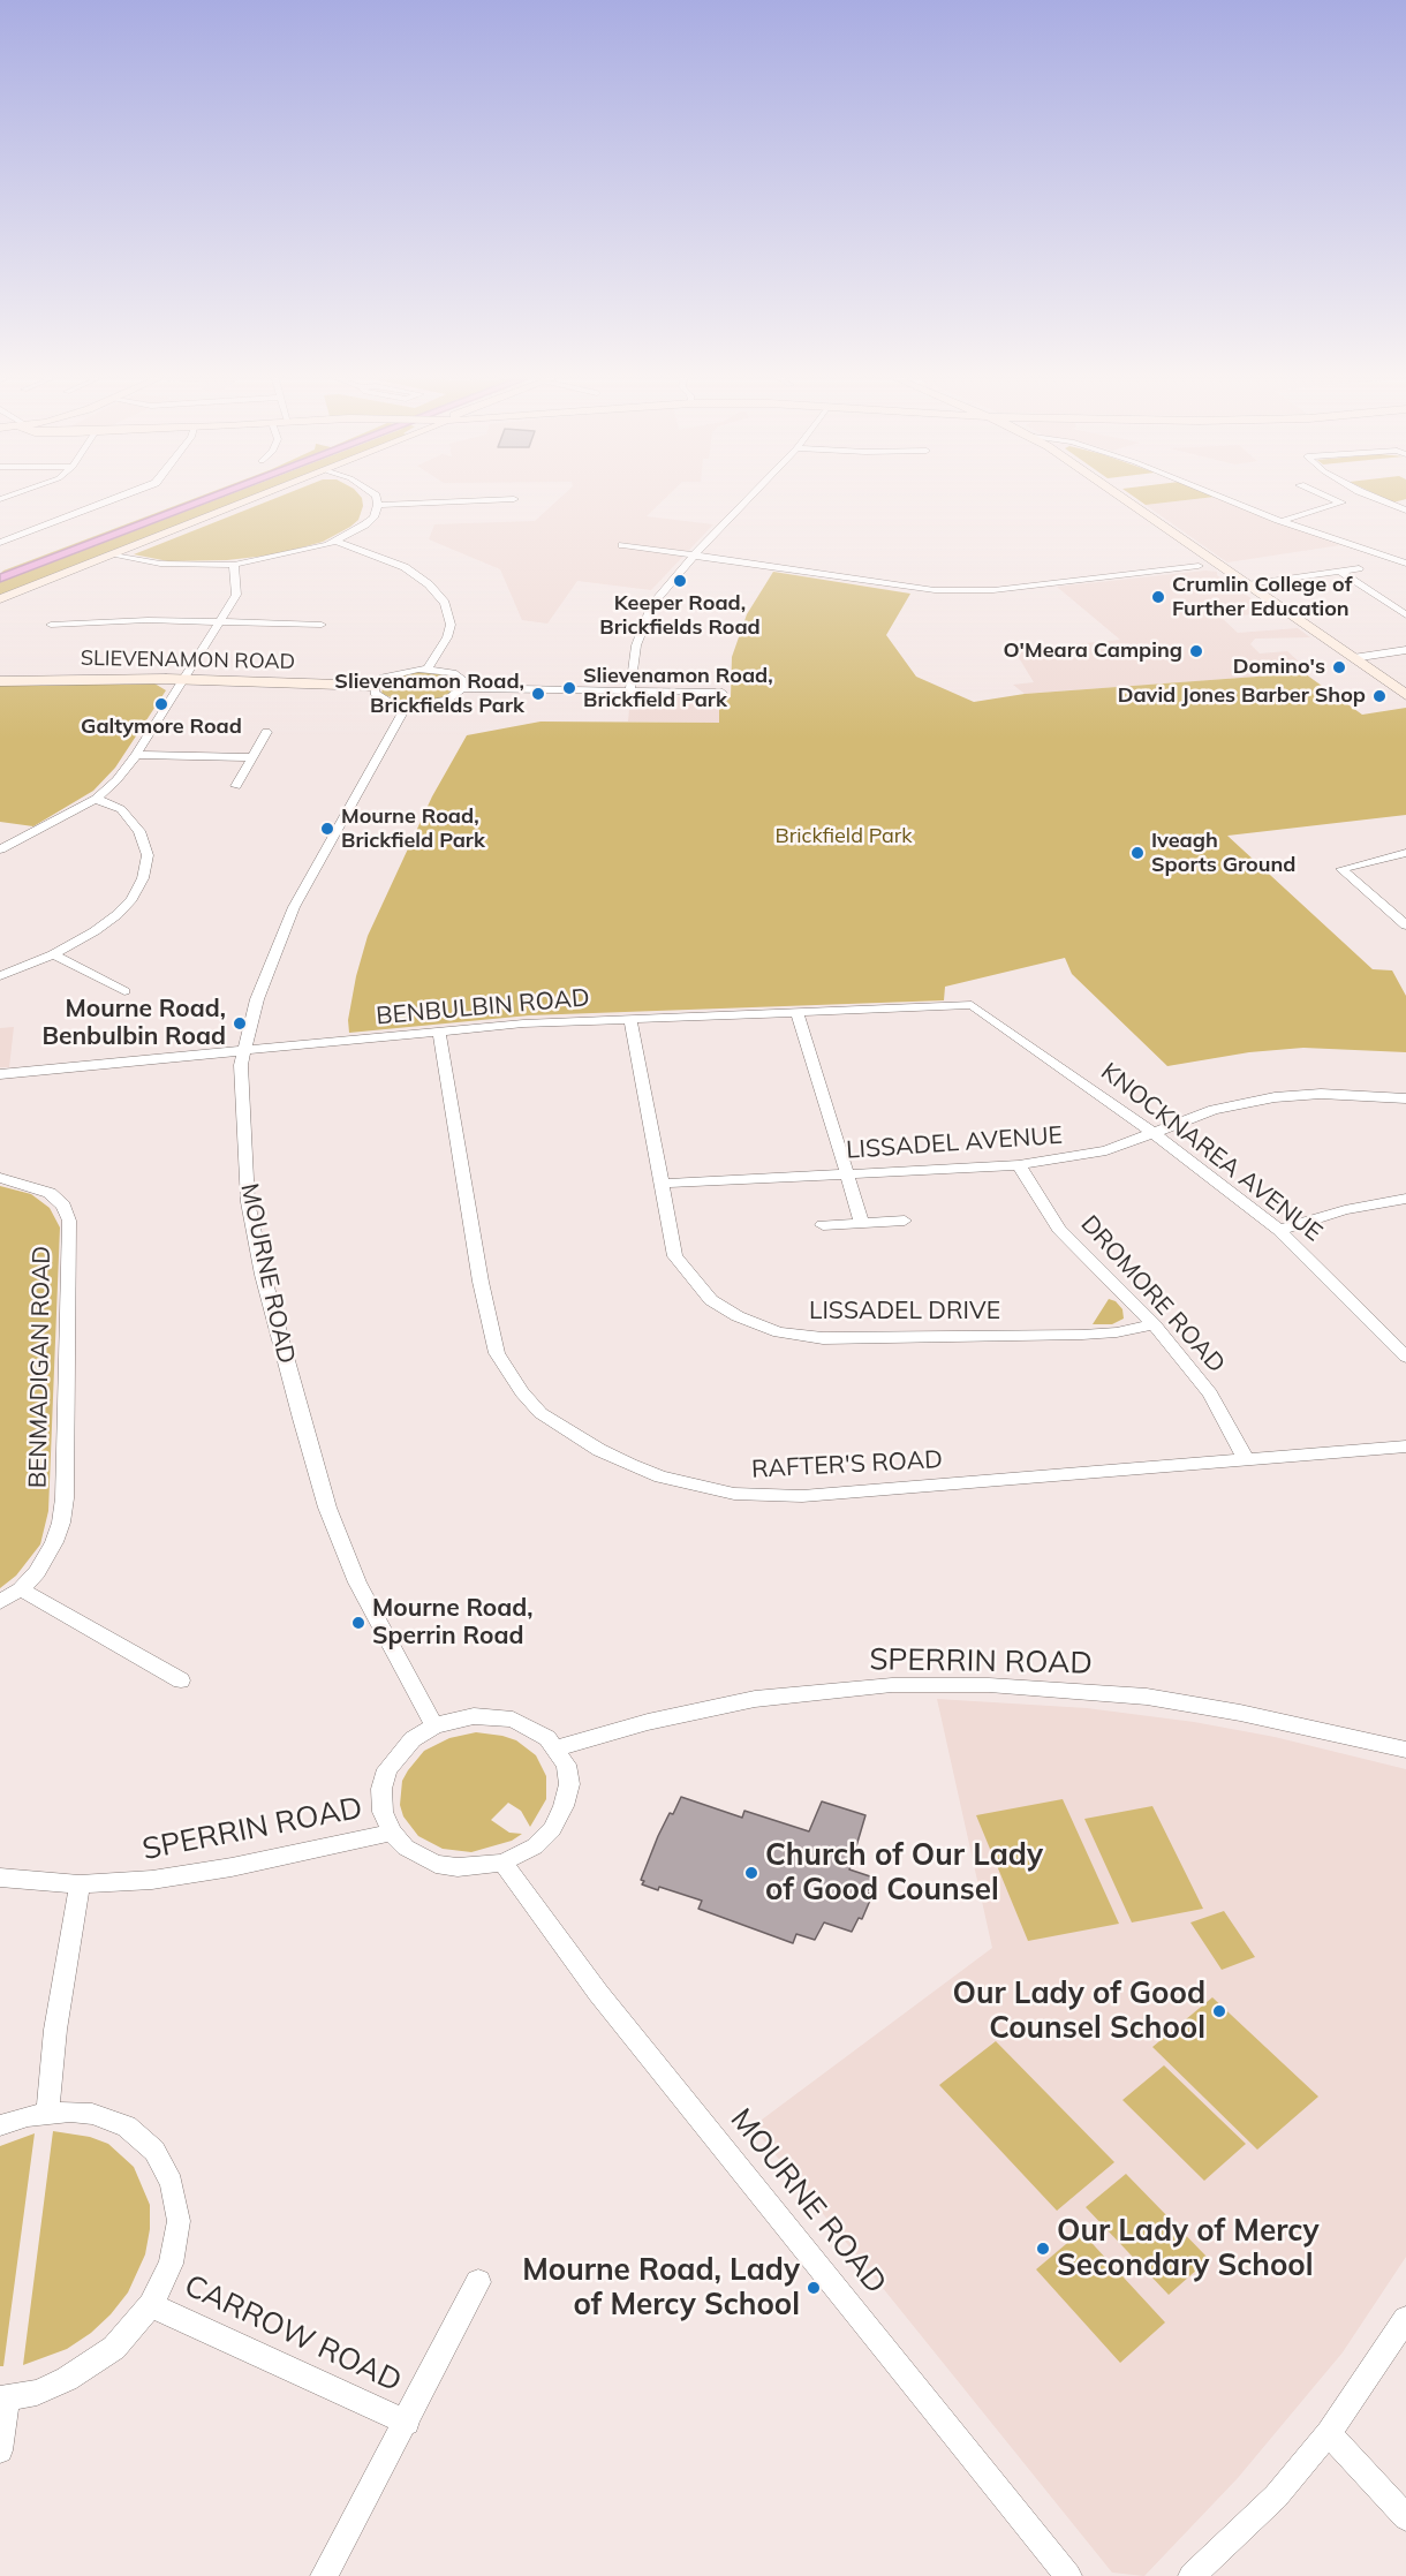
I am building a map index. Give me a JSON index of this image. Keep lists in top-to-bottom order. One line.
{"streets":{"main road":["SLIEVENAMON ROAD"],"street":["BENBULBIN ROAD","LISSADEL AVENUE","KNOCKNAREA AVENUE","MOURNE ROAD","DROMORE ROAD","LISSADEL DRIVE","BENMADIGAN ROAD","RAFTER'S ROAD","SPERRIN ROAD","CARROW ROAD"]},"crossings":[["BENBULBIN ROAD","KNOCKNAREA AVENUE"],["BENBULBIN ROAD","MOURNE ROAD"],["BENBULBIN ROAD","LISSADEL DRIVE"],["BENBULBIN ROAD","RAFTER'S ROAD"],["LISSADEL AVENUE","KNOCKNAREA AVENUE"],["LISSADEL AVENUE","DROMORE ROAD"],["LISSADEL AVENUE","LISSADEL DRIVE"],["MOURNE ROAD","SPERRIN ROAD"],["DROMORE ROAD","LISSADEL DRIVE"],["DROMORE ROAD","RAFTER'S ROAD"]],"parks":["Brickfield Park"],"places":["Keeper Road, Brickfields Road","Crumlin College of Further Education","O'Meara Camping","Domino's","Slievenamon Road, Brickfield Park","Slievenamon Road, Brickfields Park","David Jones Barber Shop","Galtymore Road","Mourne Road, Brickfield Park","Iveagh Sports Ground","Mourne Road, Benbulbin Road","Mourne Road, Sperrin Road","Church of Our Lady of Good Counsel","Our Lady of Good Counsel School","Our Lady of Mercy Secondary School","Mourne Road, Lady of Mercy School"]}
